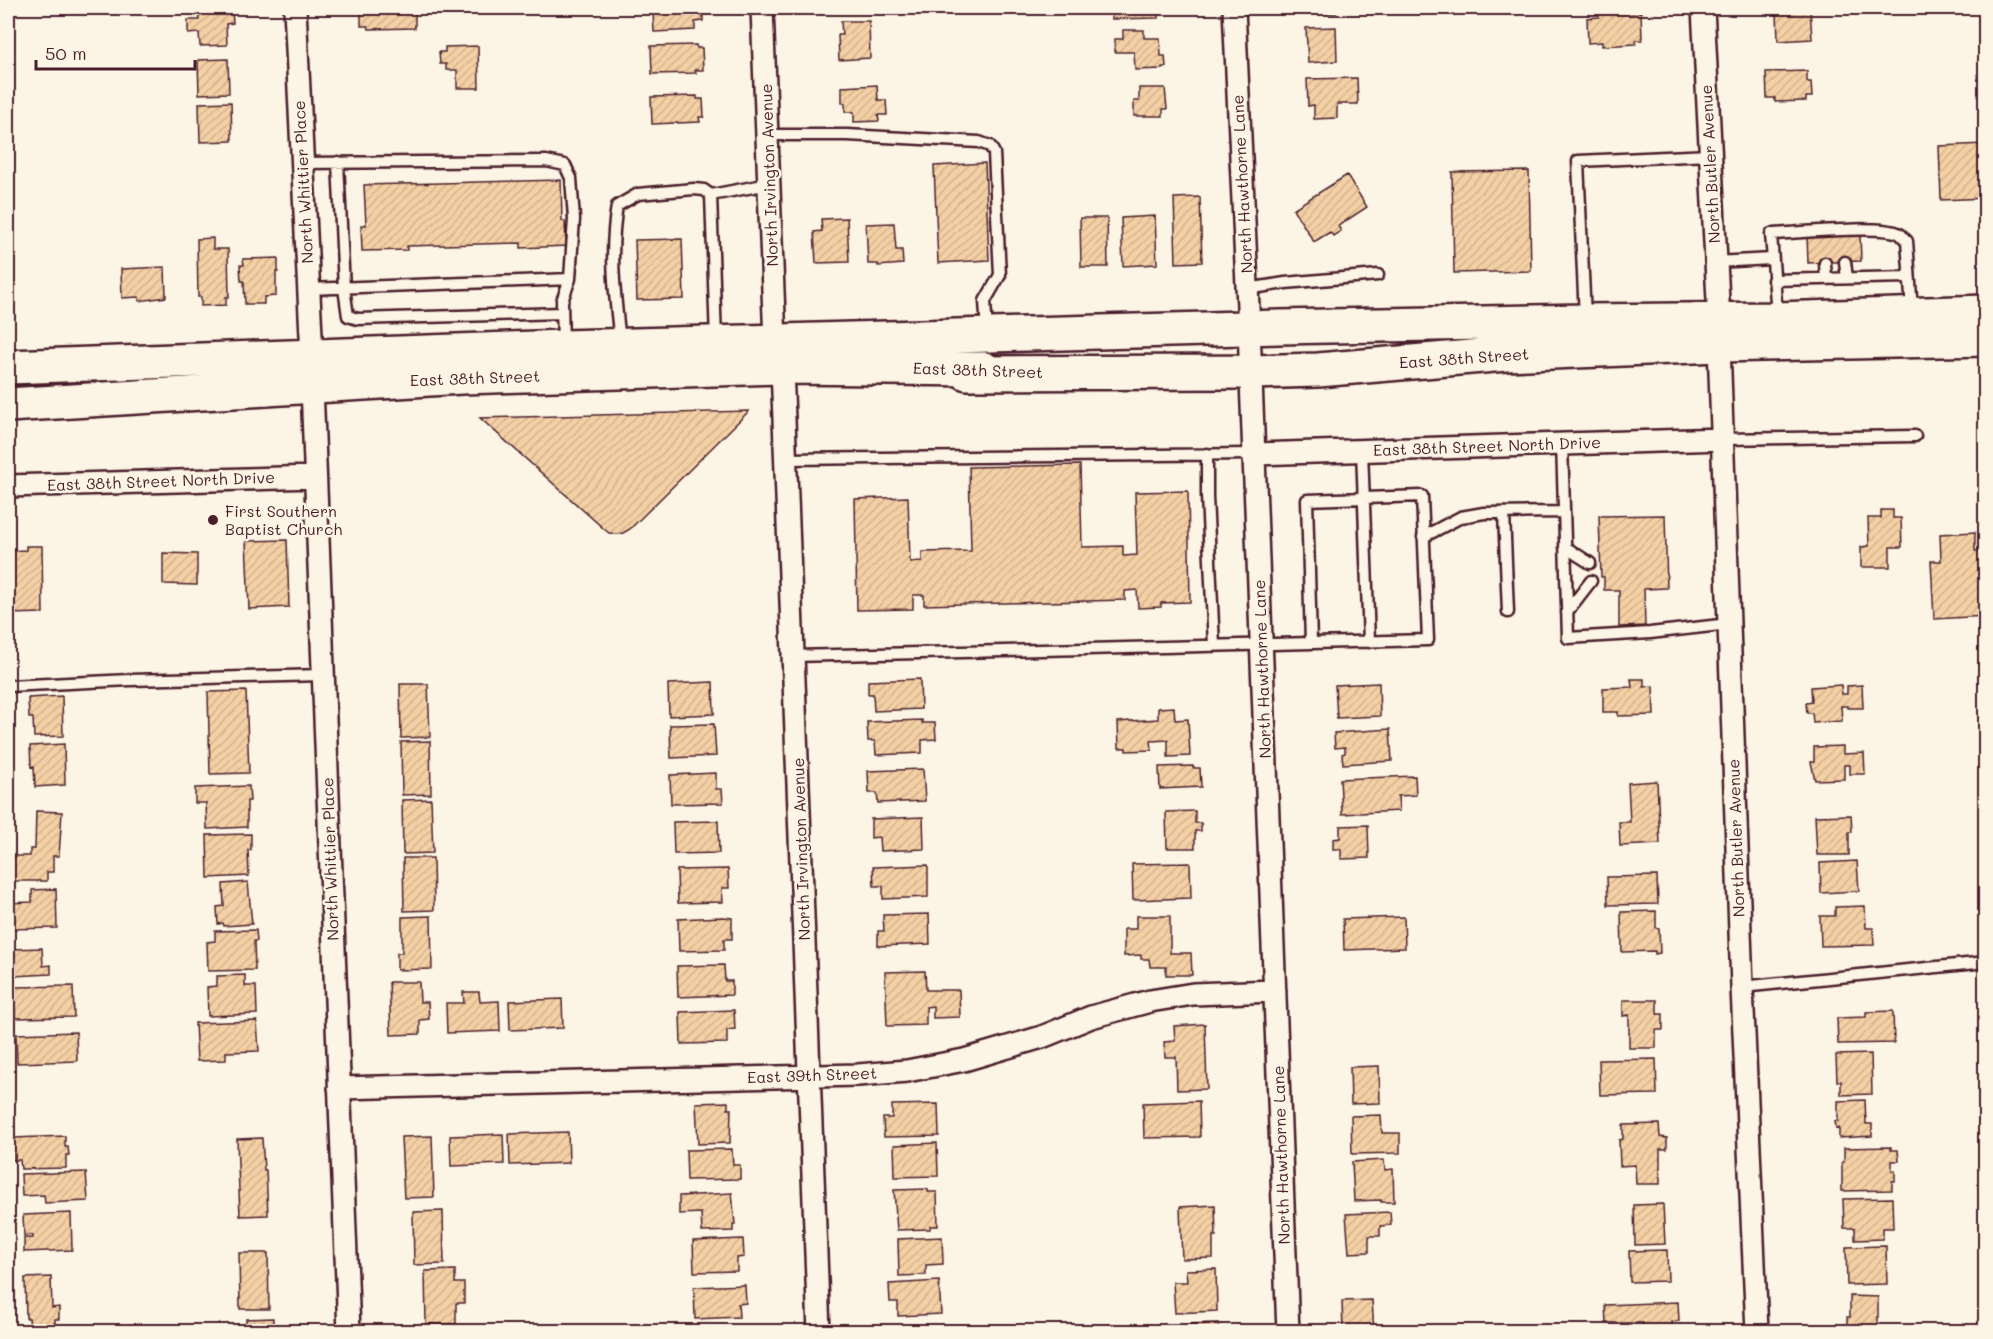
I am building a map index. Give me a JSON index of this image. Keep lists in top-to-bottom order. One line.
{"streets":{"main road":["East 38th Street"],"street":["North Butler Avenue","North Irvington Avenue","North Whittier Place","North Hawthorne Lane","East 38th Street North Drive","East 39th Street"]},"crossings":[["North Butler Avenue","East 38th Street"],["North Butler Avenue","East 38th Street North Drive"],["North Irvington Avenue","East 38th Street"],["North Irvington Avenue","East 39th Street"],["North Whittier Place","East 38th Street"],["North Whittier Place","East 38th Street North Drive"],["North Whittier Place","East 39th Street"],["North Hawthorne Lane","East 38th Street"],["North Hawthorne Lane","East 38th Street North Drive"],["North Hawthorne Lane","East 39th Street"]],"places":["First Southern Baptist Church"],"scale_bar":"50 m"}
